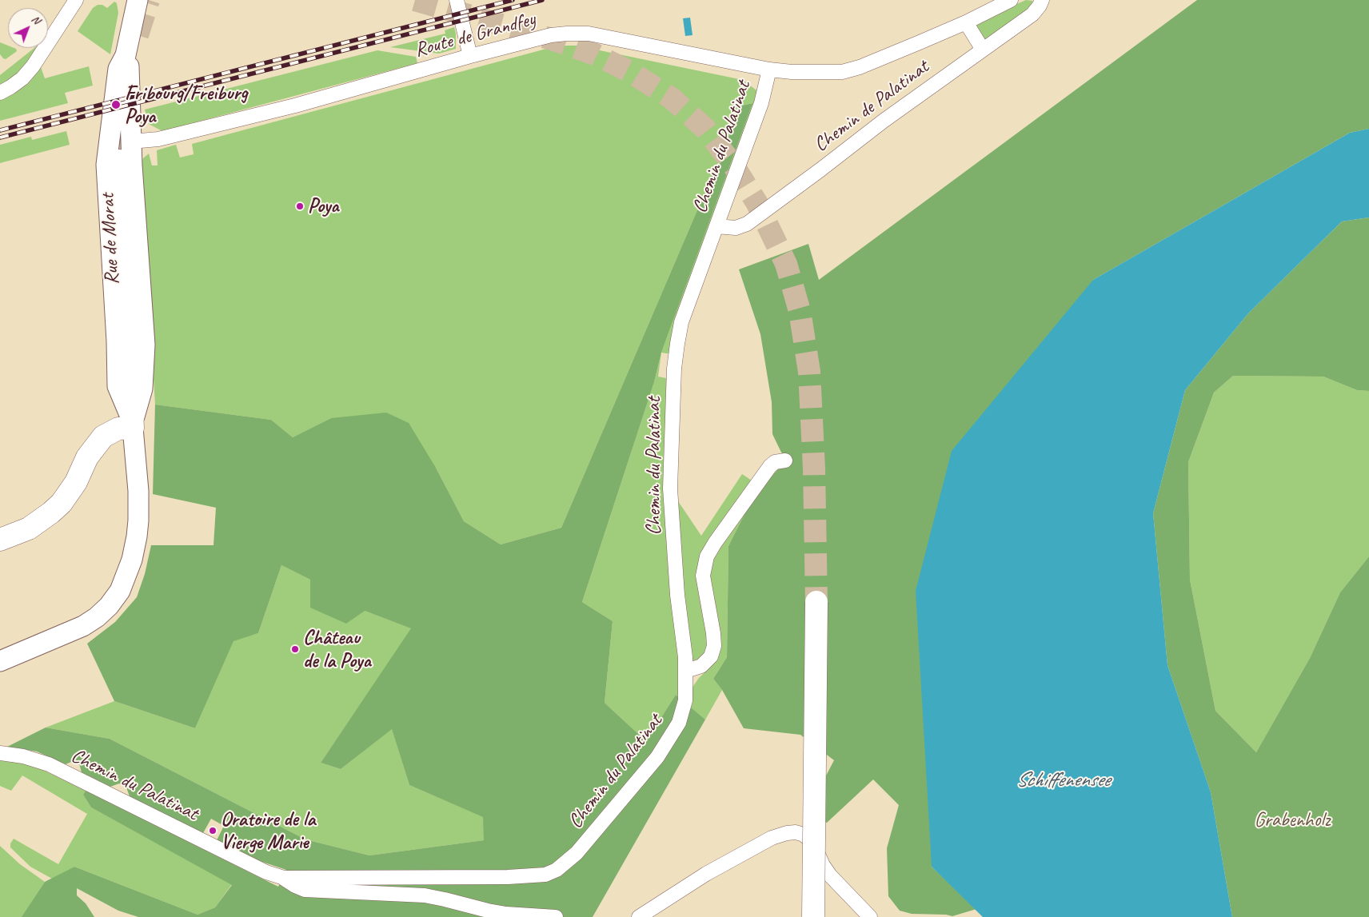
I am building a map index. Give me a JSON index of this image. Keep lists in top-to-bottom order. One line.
{"streets":{"main road":["Rue de Morat"],"street":["Route de Grandfey","Chemin de Palatinat","Chemin du Palatinat"]},"crossings":[["Route de Grandfey","Chemin du Palatinat"],["Route de Grandfey","Rue de Morat"],["Chemin de Palatinat","Chemin du Palatinat"]],"water":["Schiffenensee"],"parks":["Grabenholz"],"places":["Fribourg/Freiburg Poya","Poya","Château de la Poya","Oratoire de la Vierge Marie"],"north":"top right"}
